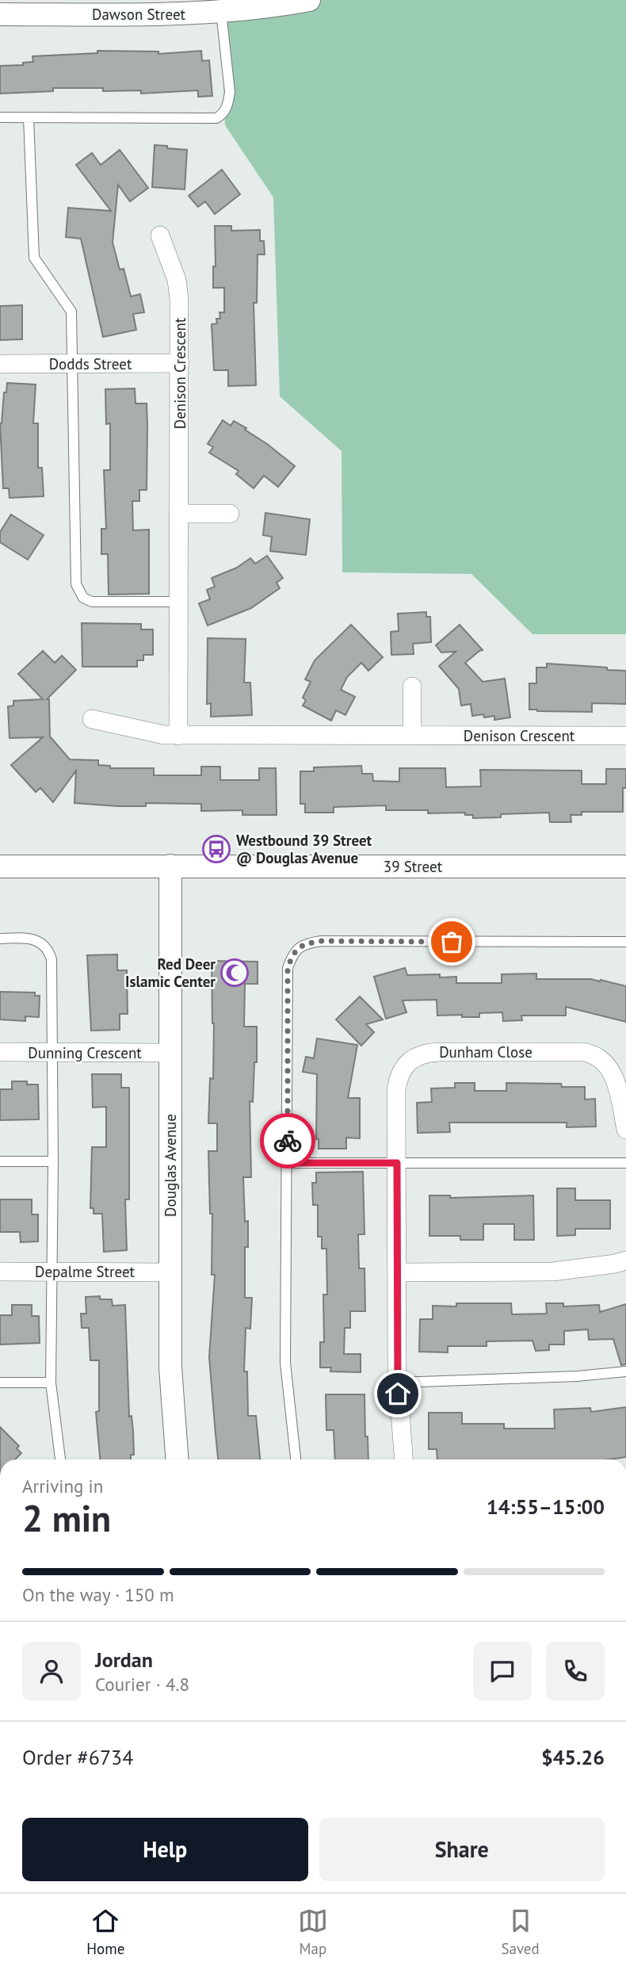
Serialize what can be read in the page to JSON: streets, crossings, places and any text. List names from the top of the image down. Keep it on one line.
{"streets":{"street":["Dawson Street","Dodds Street","Denison Crescent","39 Street","Dunham Close","Dunning Crescent","Douglas Avenue","Depalme Street"]},"crossings":[["Dodds Street","Denison Crescent"],["39 Street","Douglas Avenue"],["Dunning Crescent","Douglas Avenue"],["Douglas Avenue","Depalme Street"]],"places":{"bus stop":["Westbound 39 Street @ Douglas Avenue"],"mosque":["Red Deer Islamic Center"]},"page":{"heading":["2 min","Arriving in","14:55–15:00"],"panel":["Jordan","Courier · 4.8","Order #6734","$45.26"],"bar":"On the way · 150 m","buttons":["Help","Share"],"tabs":["Home","Map","Saved"]}}
